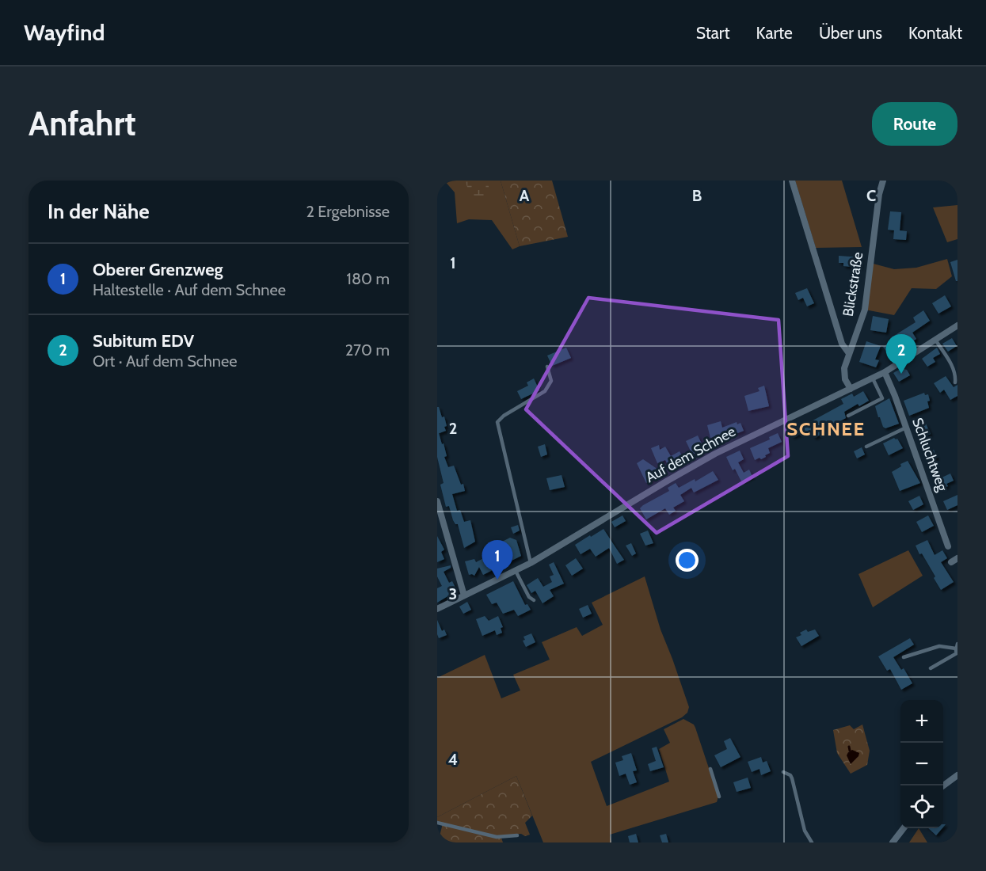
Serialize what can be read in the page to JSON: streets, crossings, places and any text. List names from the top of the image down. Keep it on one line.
{"streets":{"street":["Blickstraße","Auf dem Schnee","Schluchtweg"]},"crossings":[["Blickstraße","Auf dem Schnee"],["Auf dem Schnee","Schluchtweg"]],"districts":["SCHNEE"],"page":{"header":"Wayfind","nav":["Start","Karte","Über uns","Kontakt"],"buttons":"Route","title":"Anfahrt","heading":["In der Nähe","2 Ergebnisse"],"list":[{"mark":"1","name":"Oberer Grenzweg","note":"Haltestelle · Auf dem Schnee","value":"180 m"},{"mark":"2","name":"Subitum EDV","note":"Ort · Auf dem Schnee","value":"270 m"}],"pins":["2","1"],"map_buttons":["+","−"]},"grid":{"columns":["A","B","C"],"rows":["1","2","3","4"]}}
